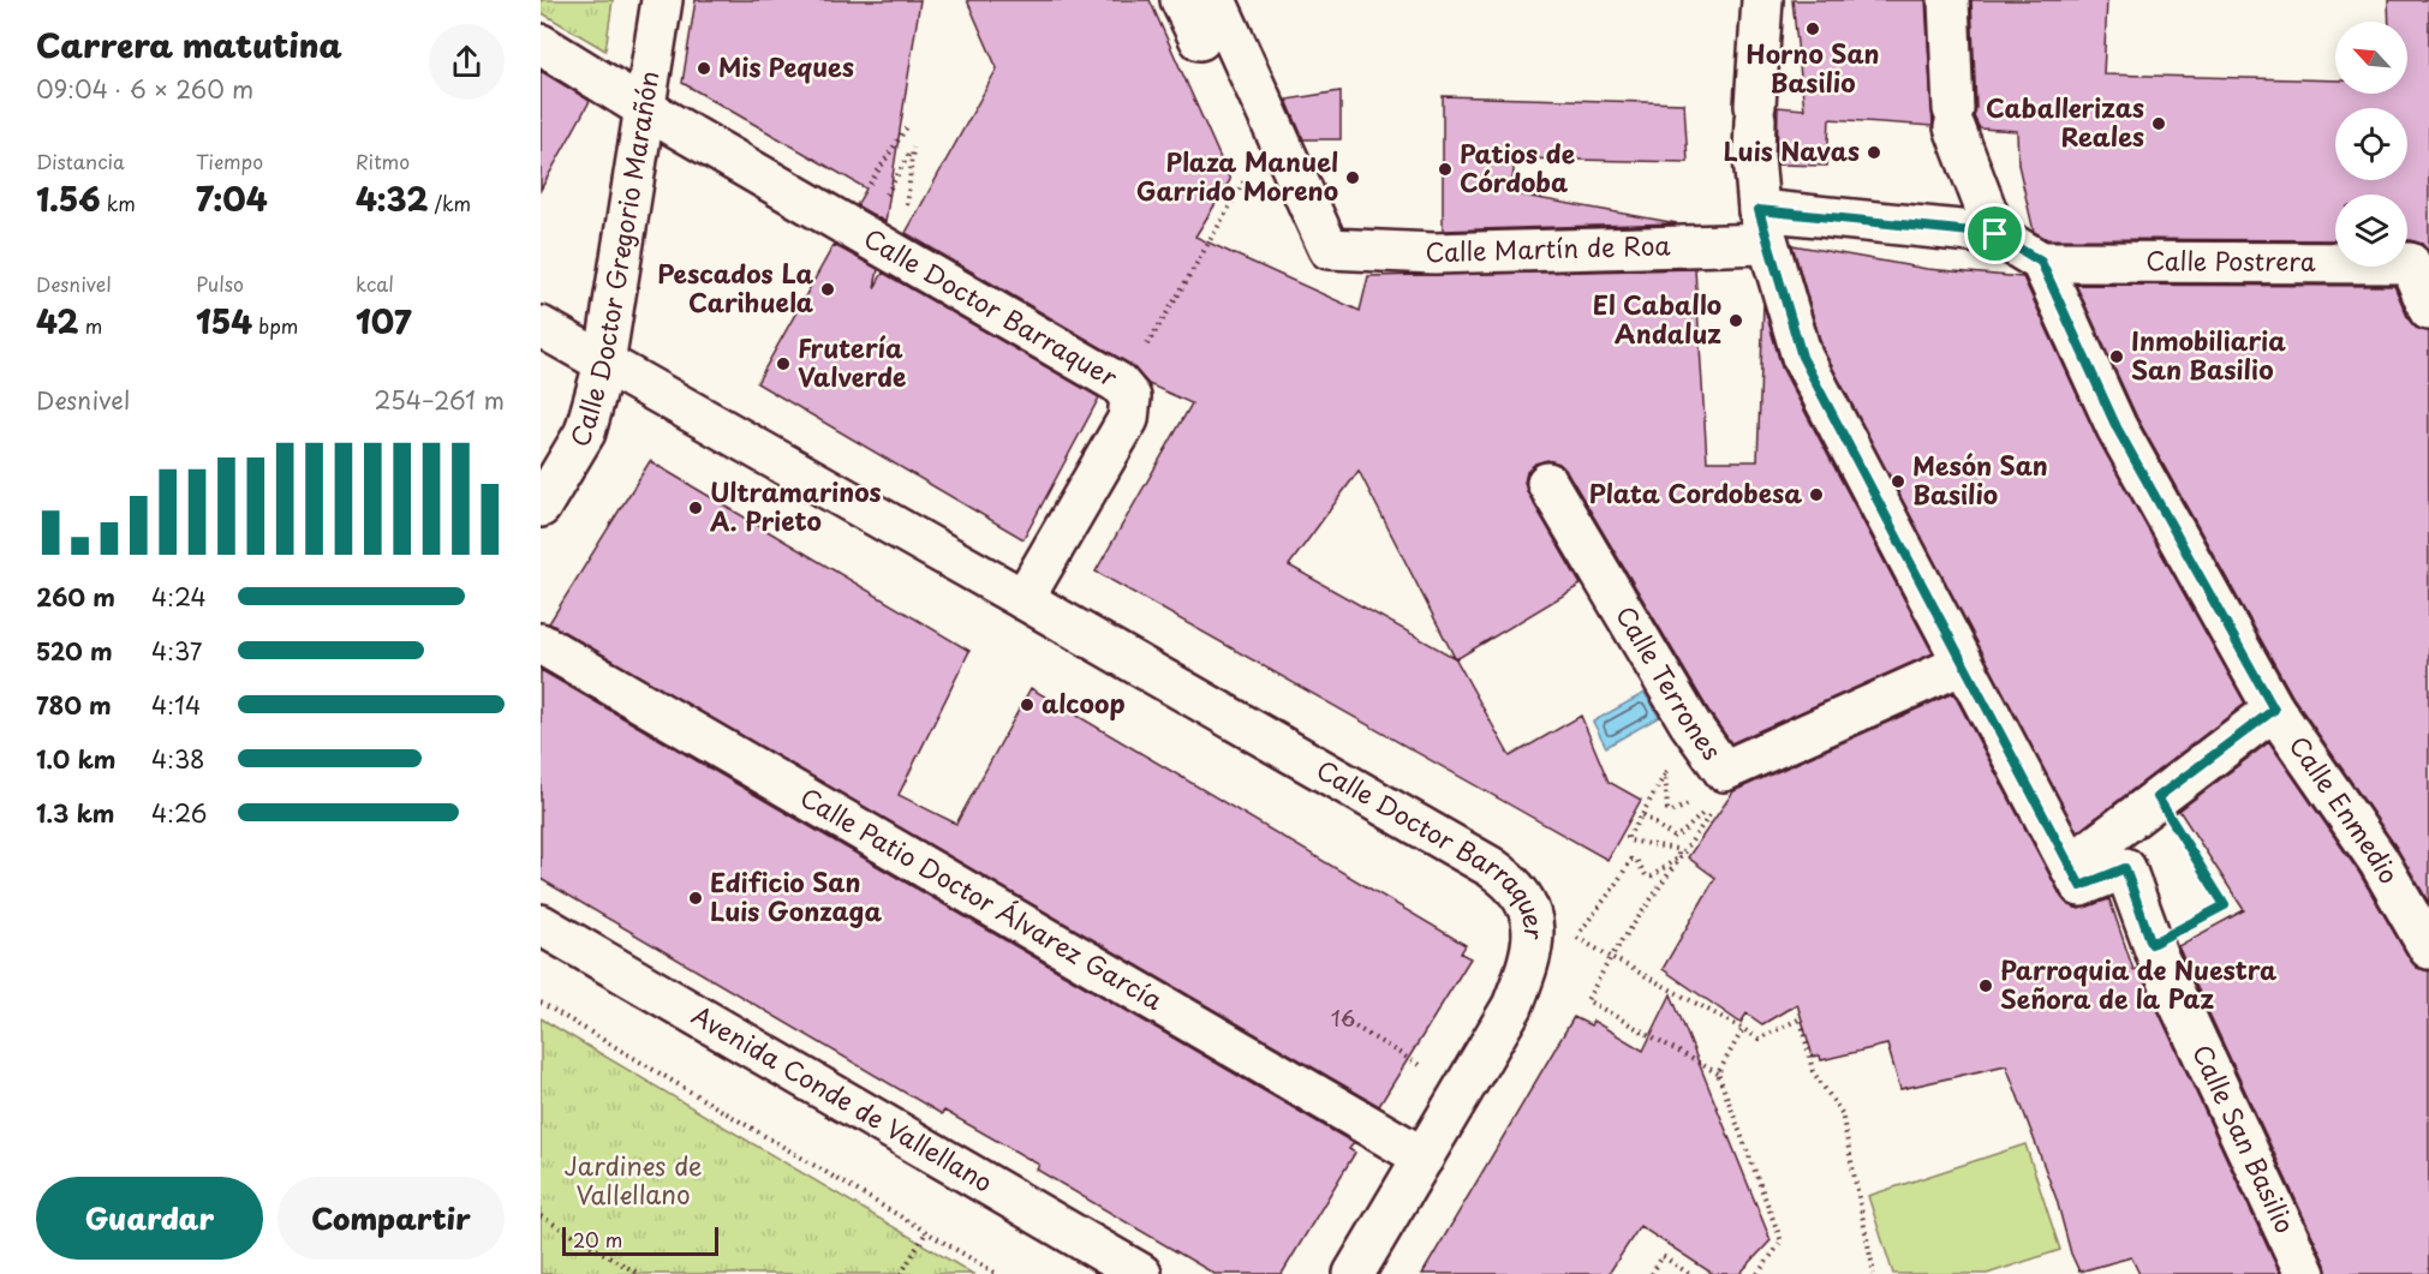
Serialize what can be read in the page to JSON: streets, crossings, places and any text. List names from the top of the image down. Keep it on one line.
{"streets":{"street":["Calle Martín de Roa","Calle Doctor Gregorio Marañón","Calle Postrera","Calle Doctor Barraquer","Calle Terrones","Calle Enmedio","Calle Patio Doctor Álvarez García","Avenida Conde de Vallellano","Calle San Basilio"]},"crossings":[["Calle Martín de Roa","Calle San Basilio"],["Calle Doctor Gregorio Marañón","Calle Doctor Barraquer"],["Calle Postrera","Calle Enmedio"],["Calle Doctor Barraquer","Calle Patio Doctor Álvarez García"],["Calle Terrones","Calle San Basilio"]],"parks":["Jardines de Vallellano"],"places":["Horno San Basilio","Mis Peques","Caballerizas Reales","Luis Navas","Patios de Córdoba","Plaza Manuel Garrido Moreno","Pescados La Carihuela","El Caballo Andaluz","Inmobiliaria San Basilio","Frutería Valverde","Mesón San Basilio","Plata Cordobesa","Ultramarinos A. Prieto","alcoop","Edificio San Luis Gonzaga","Parroquia de Nuestra Señora de la Paz"],"house_numbers":["16"],"scale_bar":"20 m","north":"top left","page":{"heading":["Carrera matutina","09:04 · 6 × 260 m"],"stats":[["Distancia","1.56 km"],["Tiempo","7:04"],["Ritmo","4:32 /km"],["Desnivel","42 m"],["Pulso","154 bpm"],["kcal","107"]],"chart":["Desnivel","254–261 m"],"list":[{"name":"260 m","note":"4:24"},{"name":"520 m","note":"4:37"},{"name":"780 m","note":"4:14"},{"name":"1.0 km","note":"4:38"},{"name":"1.3 km","note":"4:26"}],"buttons":["Guardar","Compartir"],"scale":"20 m"}}
